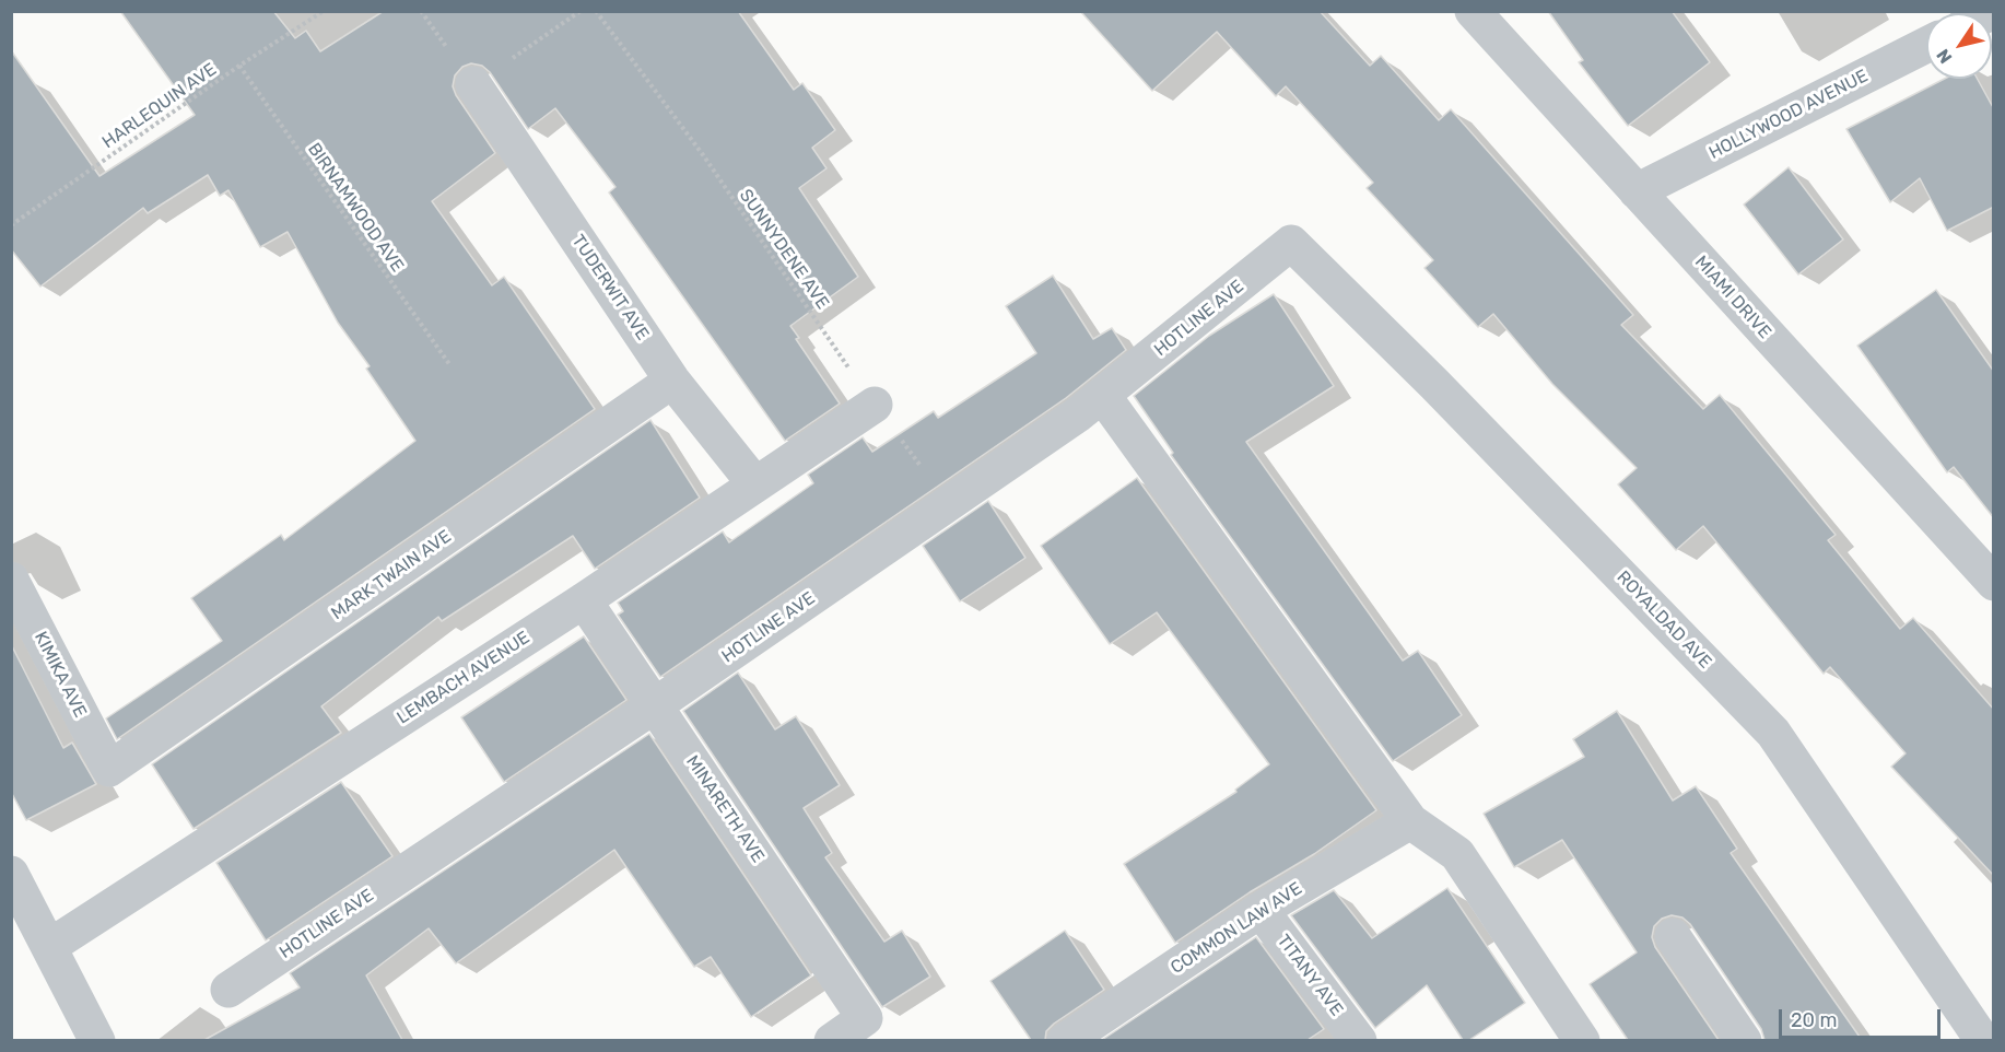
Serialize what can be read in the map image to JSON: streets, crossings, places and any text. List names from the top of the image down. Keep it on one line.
{"streets":{"street":["HOLLYWOOD AVENUE","TUDERWIT AVE","MIAMI DRIVE","HOTLINE AVE","MARK TWAIN AVE","ROYALDAD AVE","KIMIKA AVE","LEMBACH AVENUE","MINARETH AVE","COMMON LAW AVE","TITANY AVE"],"path":["HARLEQUIN AVE","BIRNAMWOOD AVE","SUNNYDENE AVE"]},"crossings":[["HARLEQUIN AVE","BIRNAMWOOD AVE"],["HOLLYWOOD AVENUE","MIAMI DRIVE"],["SUNNYDENE AVE","HOTLINE AVE"],["SUNNYDENE AVE","LEMBACH AVENUE"],["TUDERWIT AVE","MARK TWAIN AVE"],["TUDERWIT AVE","LEMBACH AVENUE"],["HOTLINE AVE","ROYALDAD AVE"],["HOTLINE AVE","MINARETH AVE"],["MARK TWAIN AVE","KIMIKA AVE"],["LEMBACH AVENUE","MINARETH AVE"],["COMMON LAW AVE","TITANY AVE"]],"scale_bar":"20 m","north":"bottom left"}
